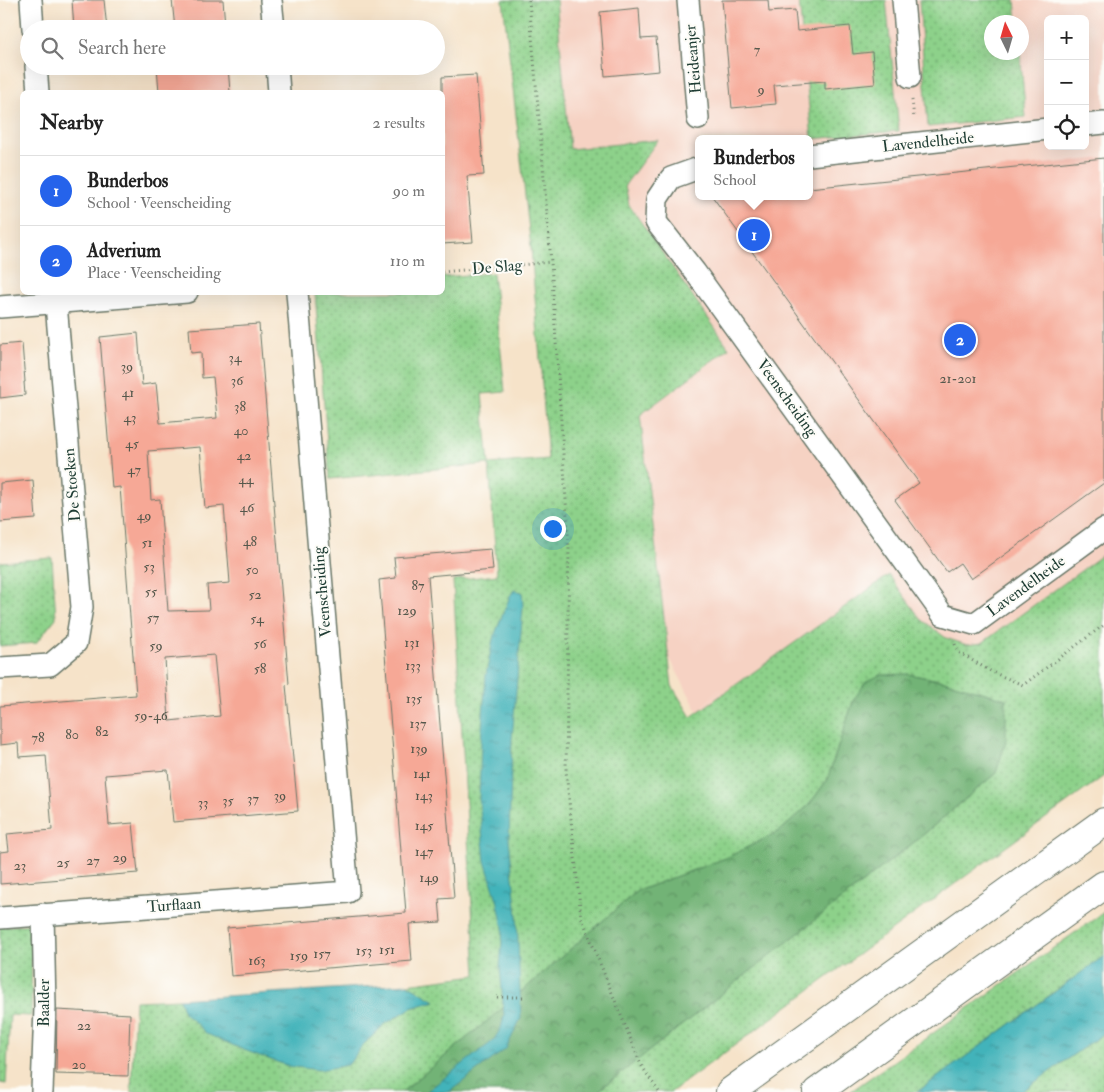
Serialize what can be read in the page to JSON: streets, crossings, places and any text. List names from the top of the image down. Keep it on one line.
{"streets":{"street":["Heideanjer","Lavendelheide","Veenscheiding","De Stoeken","Turflaan","Baalder"],"path":["De Slag"]},"crossings":[["Lavendelheide","Veenscheiding"],["Veenscheiding","Turflaan"],["Turflaan","Baalder"]],"house_numbers":["7","9","34","39","21-201","36","41","38","43","40","45","42","47","44","46","49","48","51","53","50","87","55","52","129","57","54","131","56","59","133","58","135","59-46","137","82","80","78","139","141","39","143","37","35","33","145","147","29","27","25","23","149","151","153","157","159","163","22","20"],"north":"top","page":{"map_buttons":["+","−"],"search":"Search here","heading":["Nearby","2 results"],"popup":["Bunderbos","School"],"list":[{"mark":"1","name":"Bunderbos","note":"School · Veenscheiding","value":"90 m"},{"mark":"2","name":"Adverium","note":"Place · Veenscheiding","value":"110 m"}],"pins":["1","2"]}}
